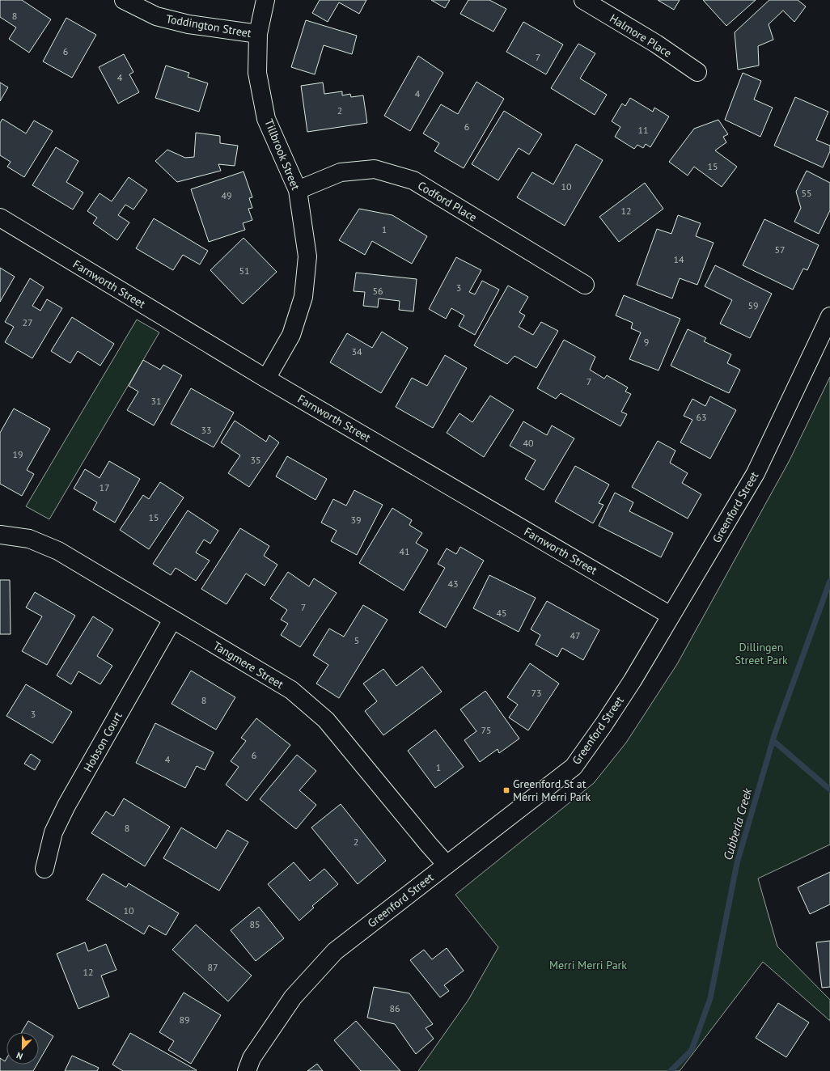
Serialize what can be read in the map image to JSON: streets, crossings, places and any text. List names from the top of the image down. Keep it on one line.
{"streets":{"street":["Toddington Street","Halmore Place","Tillbrook Street","Codford Place","Farnworth Street","Greenford Street","Tangmere Street","Hobson Court"]},"crossings":[["Toddington Street","Tillbrook Street"],["Tillbrook Street","Codford Place"],["Tillbrook Street","Farnworth Street"],["Farnworth Street","Greenford Street"],["Greenford Street","Tangmere Street"],["Tangmere Street","Hobson Court"]],"water":["Cubberla Creek"],"parks":["Dillingen Street Park","Merri Merri Park"],"places":{"transit":["Greenford St at Merri Merri Park"]},"house_numbers":["8","6","7","4","4","2","6","11","15","10","55","49","12","1","57","14","51","3","56","59","27","9","34","7","31","63","33","40","19","35","17","15","39","41","43","7","45","47","5","73","8","3","75","6","4","1","8","2","10","85","87","12","86","89"],"north":"bottom"}
